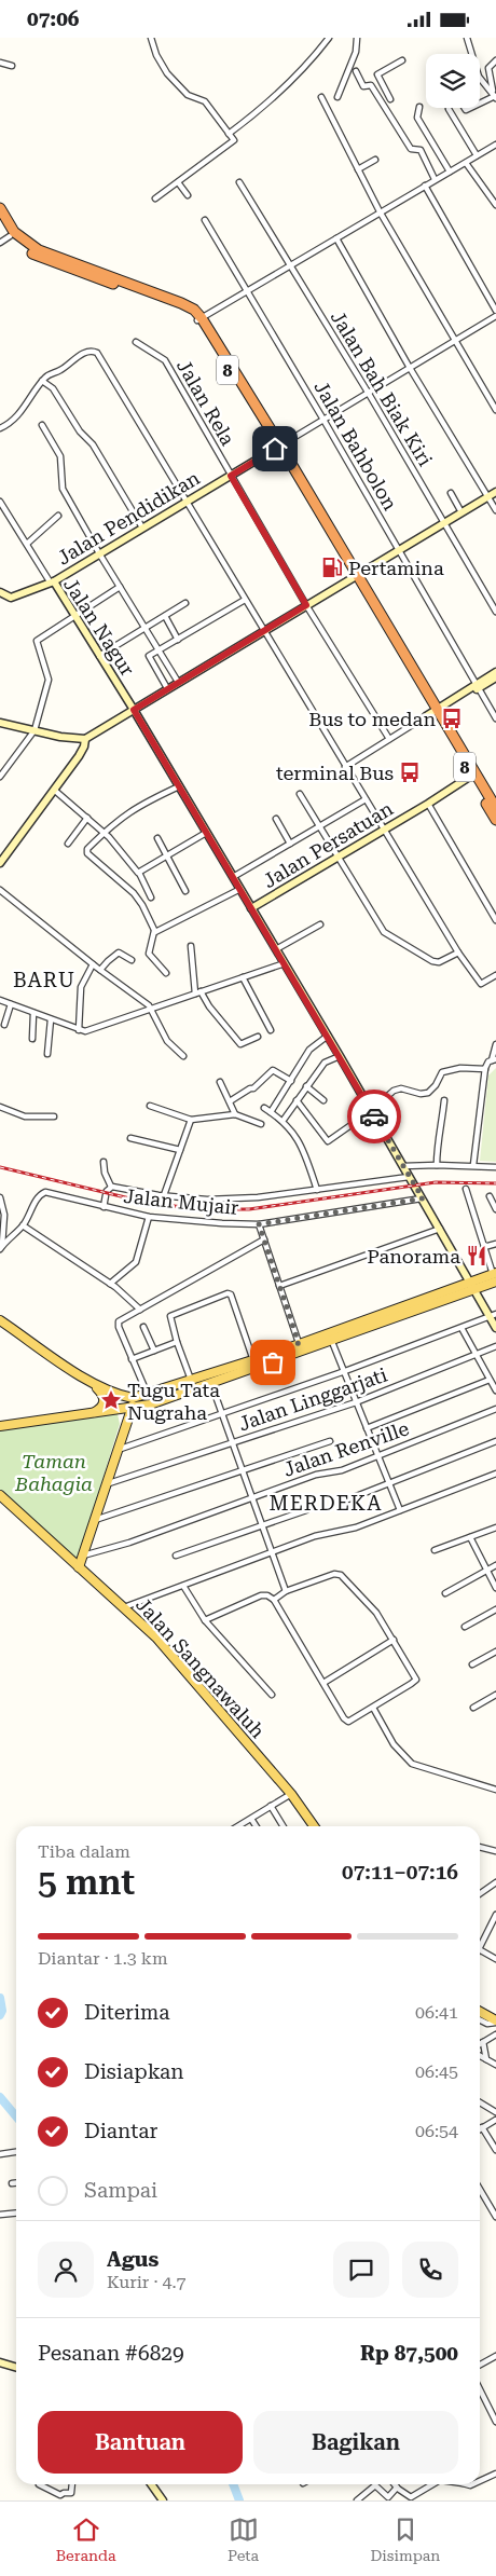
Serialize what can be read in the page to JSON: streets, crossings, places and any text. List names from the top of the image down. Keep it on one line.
{"streets":{"highway":["8"],"main road":["Jalan Sangnawaluh"],"street":["Jalan Bah Biak Kiri","Jalan Rela","Jalan Bahbolon","Jalan Pendidikan","Jalan Nagur","Jalan Persatuan","Jalan Mujair","Jalan Linggarjati","Jalan Renville"]},"crossings":[["8","Jalan Pendidikan"],["8","Jalan Persatuan"],["Jalan Bah Biak Kiri","Jalan Pendidikan"],["Jalan Rela","Jalan Pendidikan"],["Jalan Bahbolon","Jalan Pendidikan"],["Jalan Pendidikan","Jalan Nagur"],["Jalan Nagur","Jalan Persatuan"],["Jalan Nagur","Jalan Mujair"]],"districts":["BARU","MERDEKA"],"parks":["Taman Bahagia"],"places":{"fuel station":["Pertamina"],"bus stop":["Bus to medan","terminal Bus"],"restaurant":["Panorama"],"place":["Tugu Tata Nugraha"]},"page":{"status":"07:06","heading":["5 mnt","Tiba dalam","07:11–07:16"],"panel":["Agus","Kurir · 4.7","Pesanan #6829","Rp 87,500"],"bar":"Diantar · 1.3 km","list":[["Diterima","06:41"],["Disiapkan","06:45"],["Diantar","06:54"],"Sampai"],"buttons":["Bantuan","Bagikan"],"tabs":["Beranda","Peta","Disimpan"]}}
